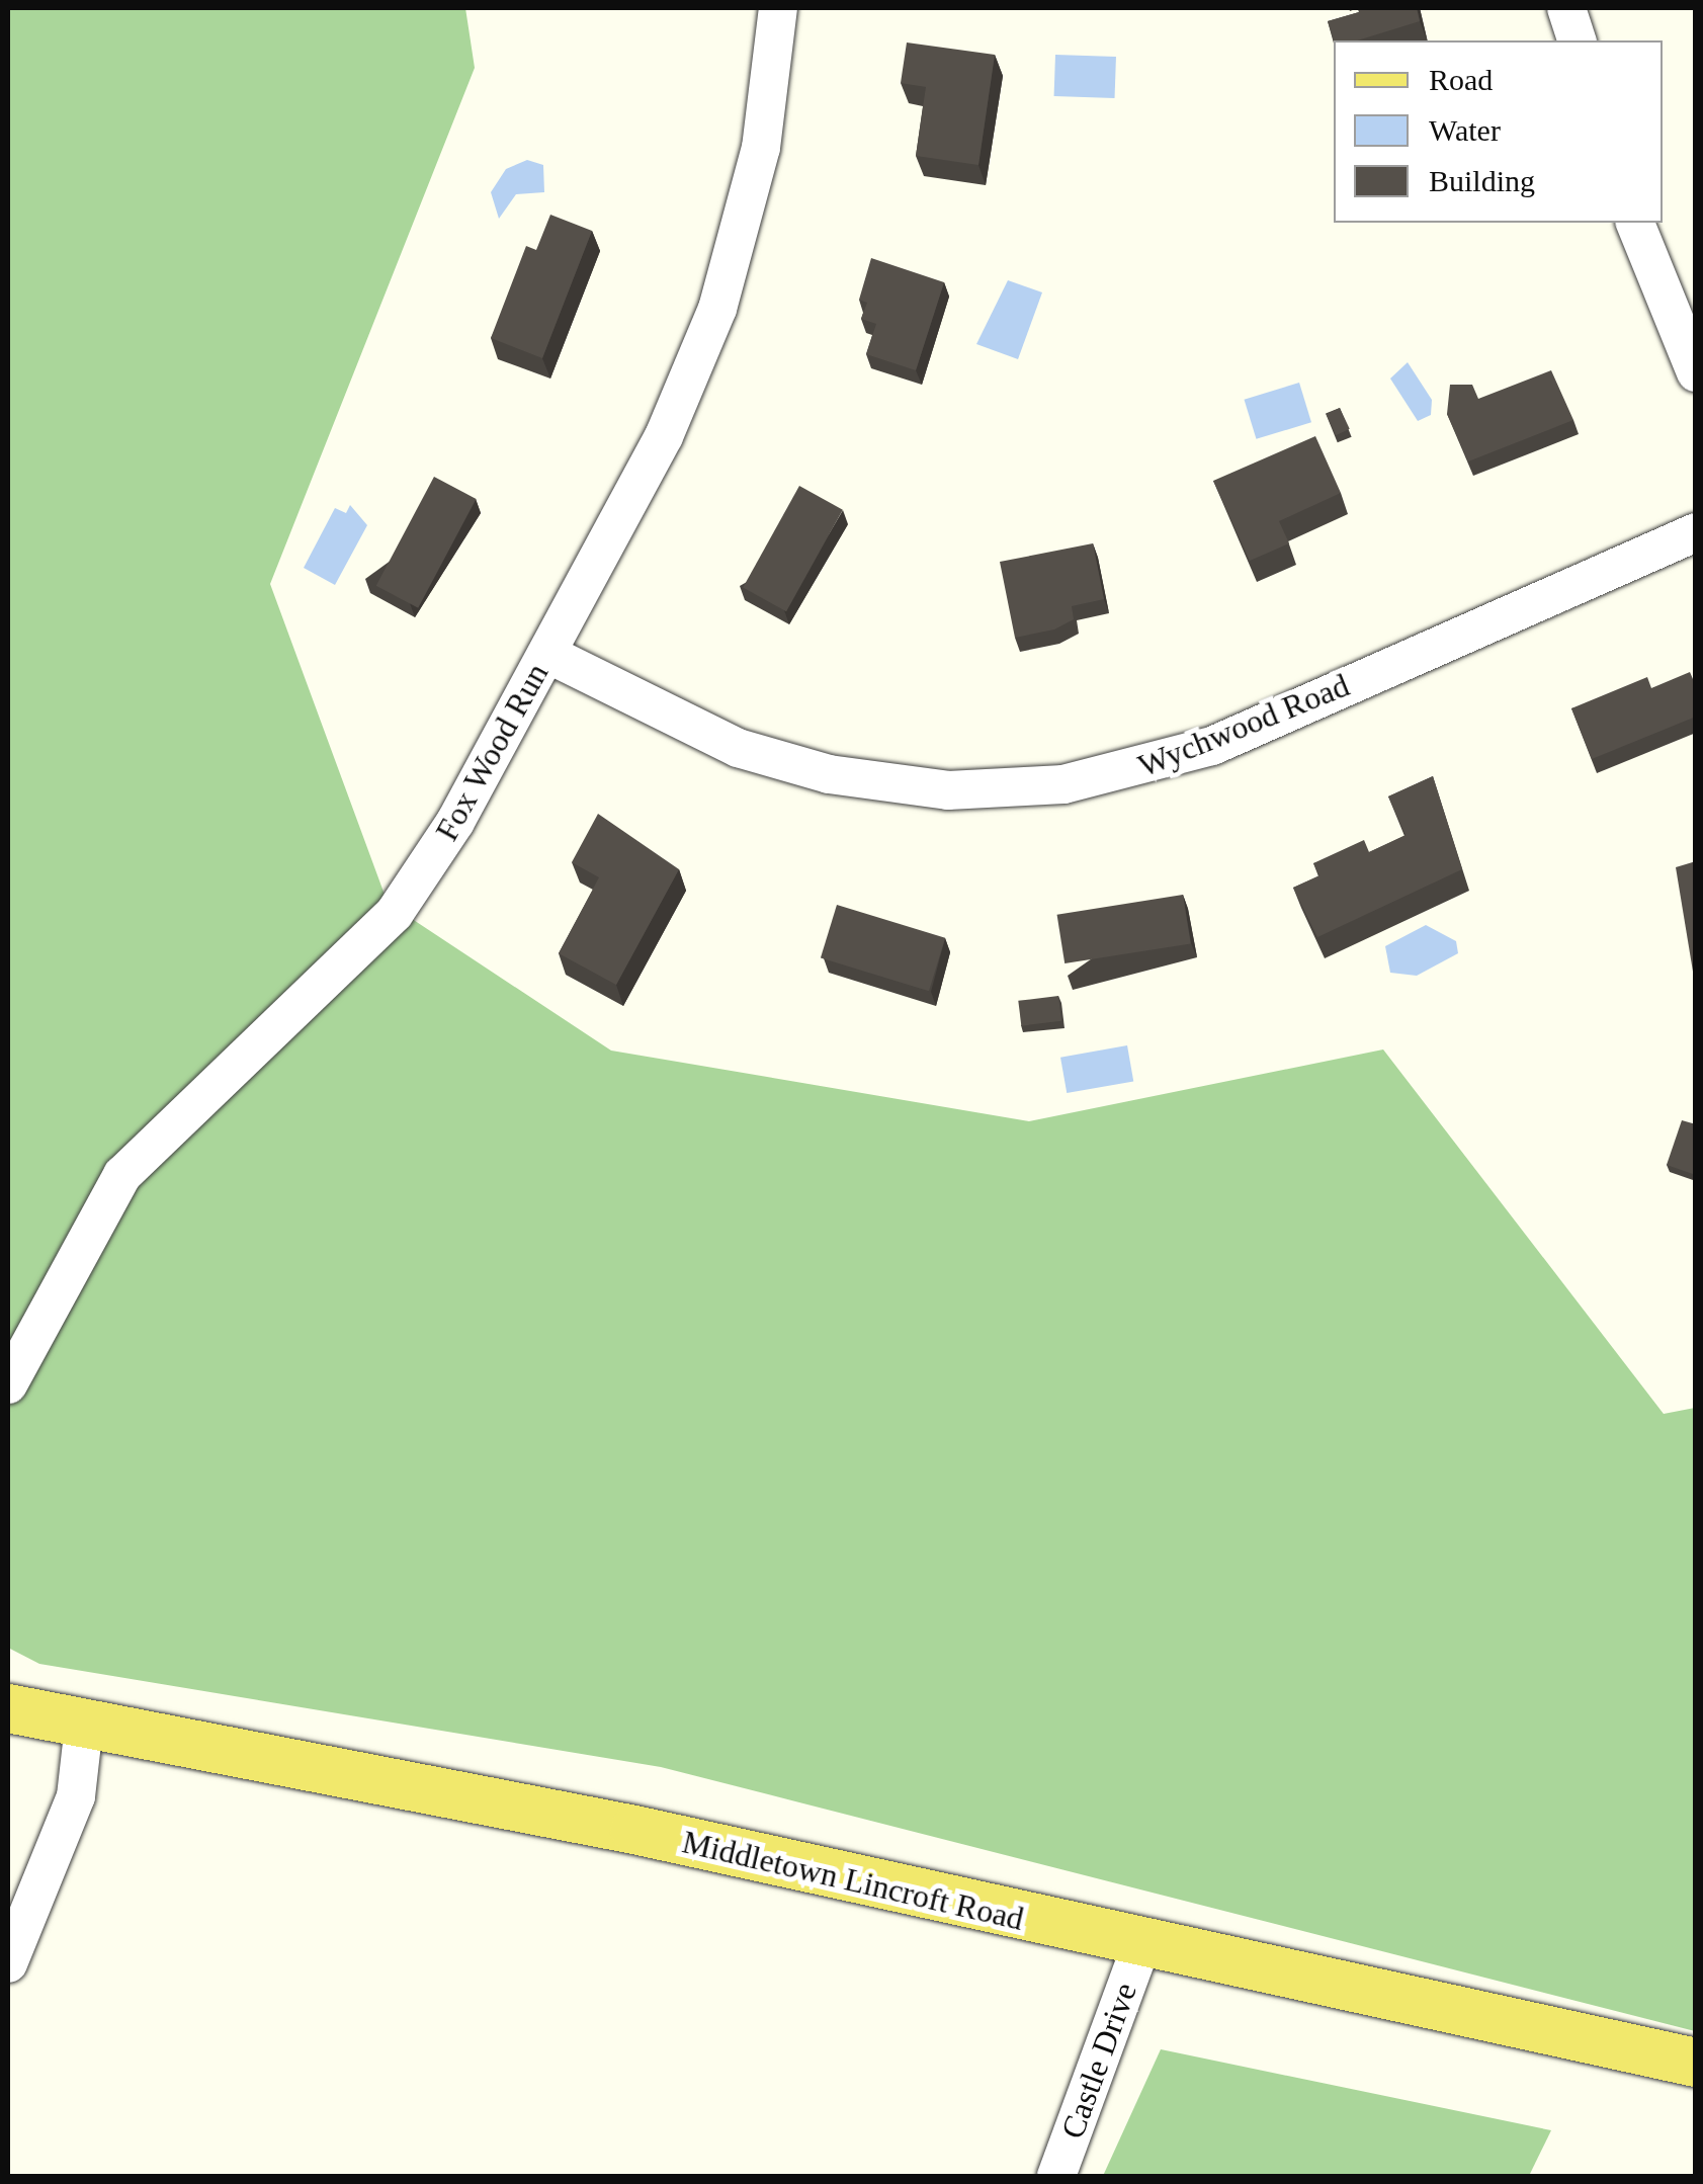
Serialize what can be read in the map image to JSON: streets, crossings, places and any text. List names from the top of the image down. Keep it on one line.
{"streets":{"main road":["Middletown Lincroft Road"],"street":["Wychwood Road","Fox Wood Run","Castle Drive"]},"crossings":[["Wychwood Road","Fox Wood Run"],["Middletown Lincroft Road","Castle Drive"]],"legend":["Road","Water","Building"]}
